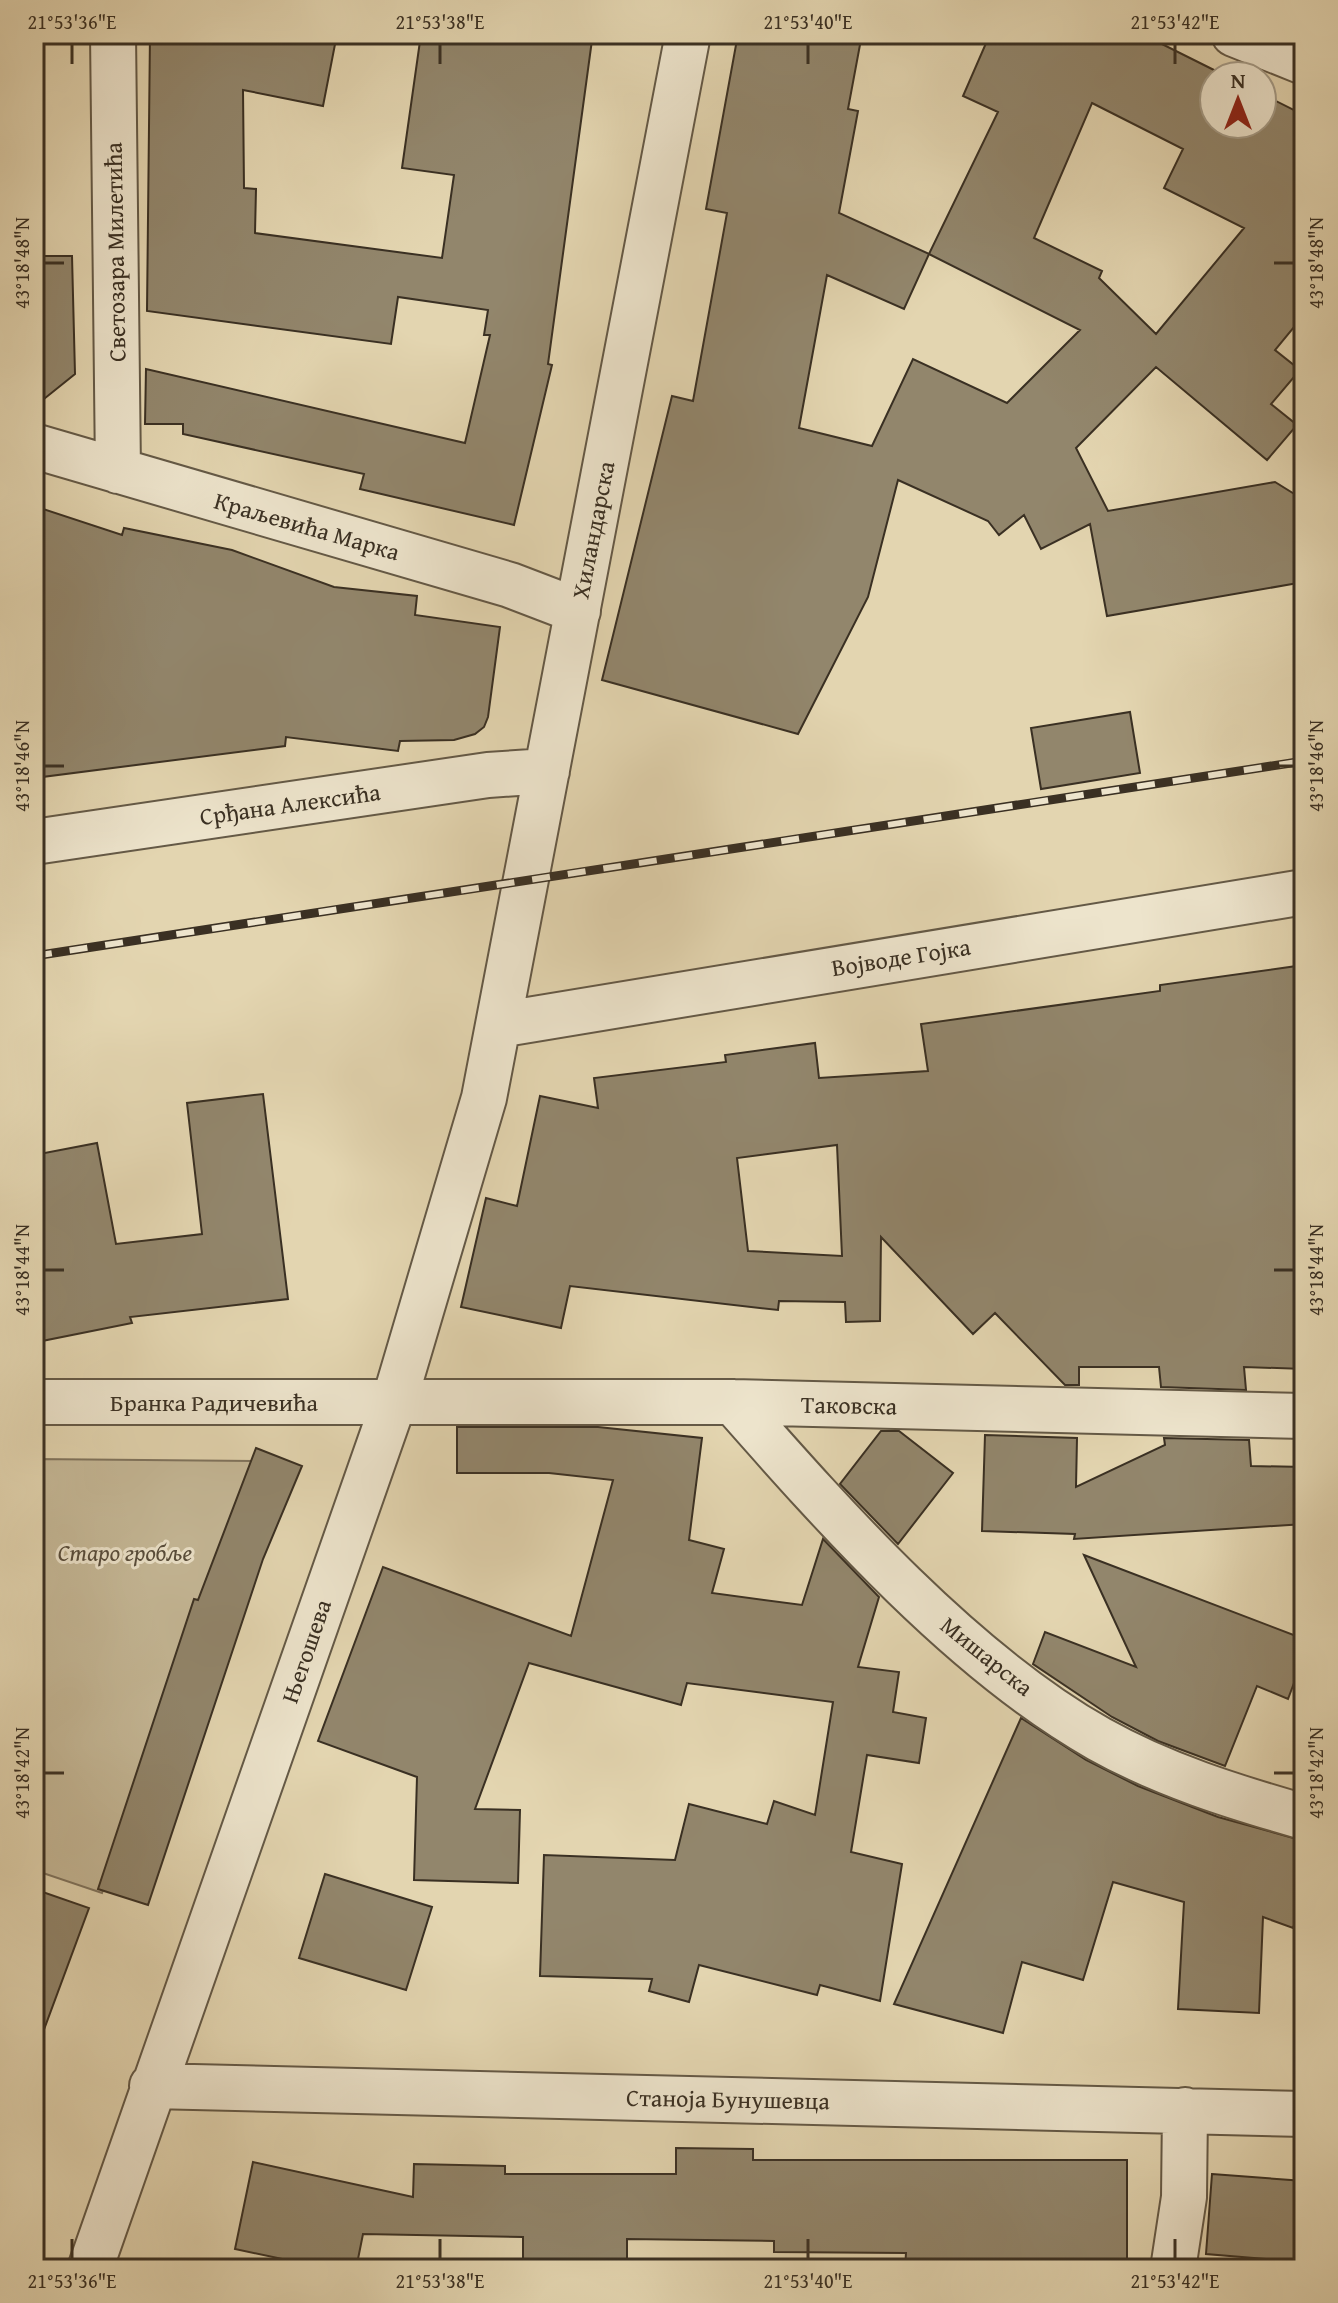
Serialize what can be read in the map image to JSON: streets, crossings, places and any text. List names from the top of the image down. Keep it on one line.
{"streets":{"street":["Светозара Милетића","Краљевића Марка","Хиландарска","Срђана Алексића","Војводе Гојка","Бранка Радичевића","Таковска","Његошева","Мишарска","Станоја Бунушевца"]},"crossings":[["Светозара Милетића","Краљевића Марка"],["Краљевића Марка","Хиландарска"],["Хиландарска","Срђана Алексића"],["Хиландарска","Војводе Гојка"],["Хиландарска","Његошева"],["Војводе Гојка","Његошева"],["Бранка Радичевића","Таковска"],["Бранка Радичевића","Његошева"],["Таковска","Његошева"],["Таковска","Мишарска"],["Његошева","Станоја Бунушевца"]],"parks":["Старо гробље"],"north":"top","coordinates":["21°53'36\"E","21°53'38\"E","21°53'40\"E","21°53'42\"E","43°18'48\"N","43°18'46\"N","43°18'44\"N","43°18'42\"N"]}
